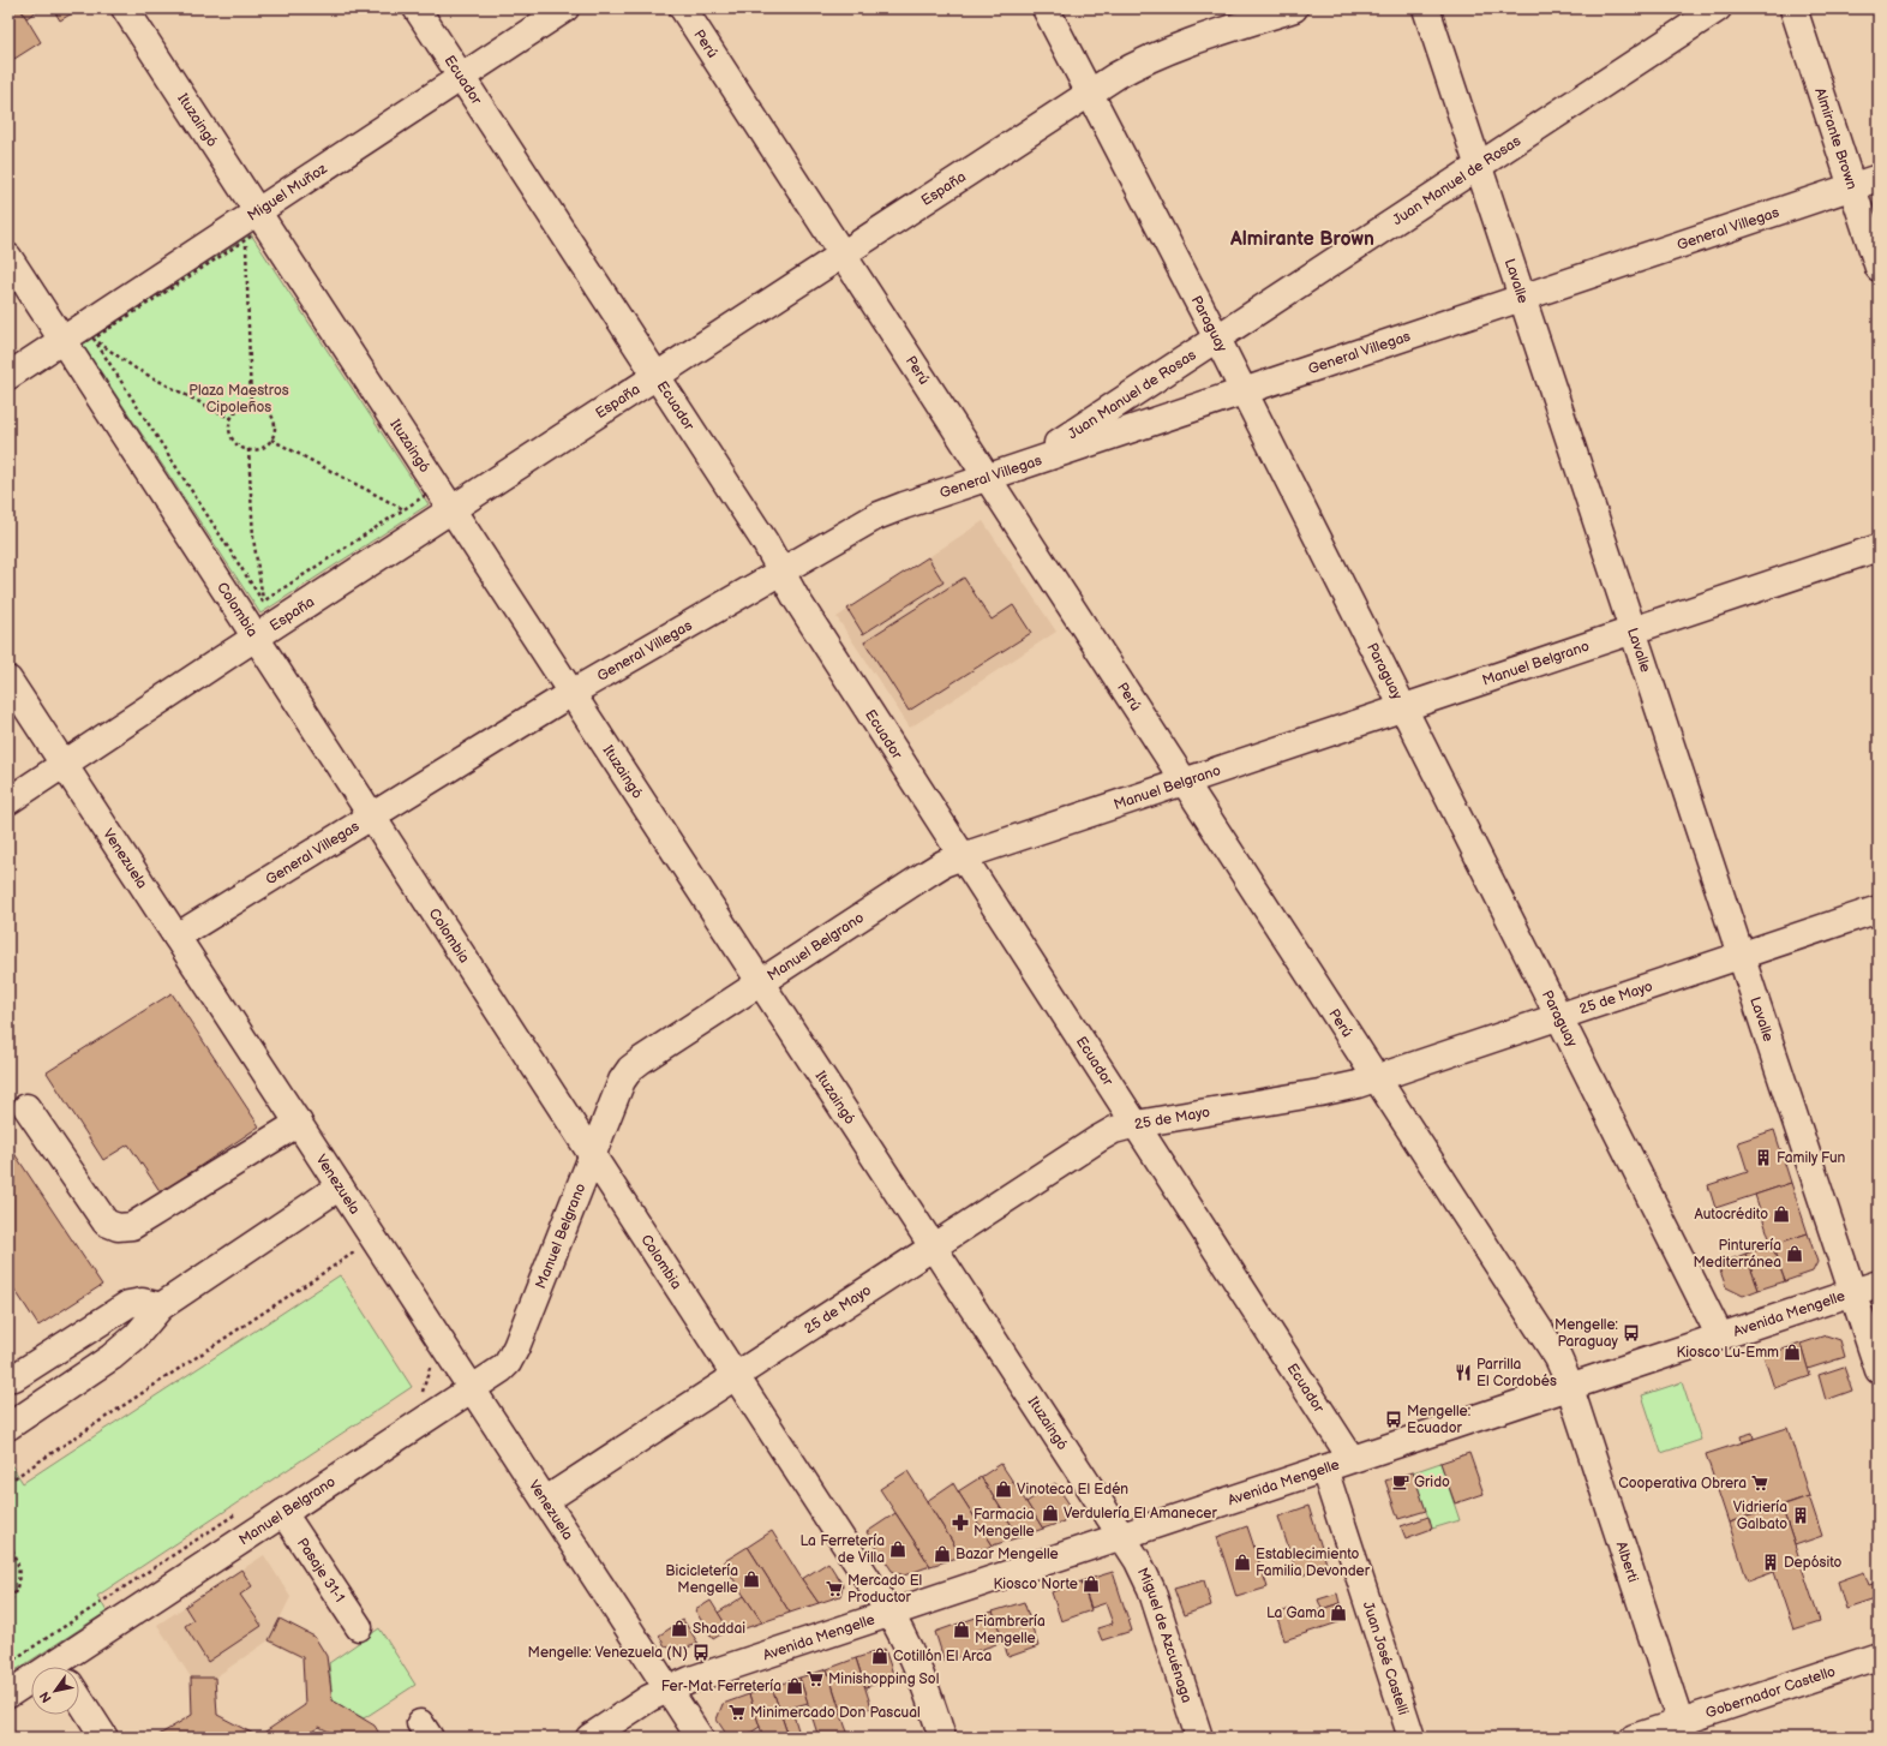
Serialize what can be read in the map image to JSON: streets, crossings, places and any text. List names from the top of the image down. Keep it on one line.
{"streets":{"street":["Perú","Ecuador","Ituzaingó","Almirante Brown","Juan Manuel de Rosas","España","Miguel Muñoz","General Villegas","Lavalle","Paraguay","Colombia","Manuel Belgrano","Venezuela","25 de Mayo","Avenida Mengelle","Alberti","Pasaje 31-1","Miguel de Azcuénaga","Juan José Castelli","Gobernador Castello"]},"crossings":[["Perú","España"],["Perú","General Villegas"],["Perú","Manuel Belgrano"],["Perú","25 de Mayo"],["Perú","Avenida Mengelle"],["Perú","Alberti"],["Ecuador","España"],["Ecuador","Miguel Muñoz"],["Ecuador","General Villegas"],["Ecuador","Manuel Belgrano"],["Ecuador","25 de Mayo"],["Ecuador","Avenida Mengelle"],["Ituzaingó","España"],["Ituzaingó","Miguel Muñoz"],["Ituzaingó","General Villegas"],["Ituzaingó","Manuel Belgrano"],["Ituzaingó","25 de Mayo"],["Ituzaingó","Avenida Mengelle"],["Ituzaingó","Miguel de Azcuénaga"],["Almirante Brown","General Villegas"],["Juan Manuel de Rosas","General Villegas"],["Juan Manuel de Rosas","Lavalle"],["Juan Manuel de Rosas","Paraguay"],["España","Paraguay"],["España","Colombia"],["España","Venezuela"],["Miguel Muñoz","Colombia"],["General Villegas","Lavalle"],["General Villegas","Paraguay"],["General Villegas","Colombia"],["General Villegas","Venezuela"],["Lavalle","Manuel Belgrano"],["Lavalle","25 de Mayo"],["Lavalle","Avenida Mengelle"],["Paraguay","Manuel Belgrano"],["Paraguay","25 de Mayo"],["Paraguay","Avenida Mengelle"],["Colombia","Manuel Belgrano"],["Colombia","25 de Mayo"],["Colombia","Avenida Mengelle"],["Manuel Belgrano","Venezuela"],["Manuel Belgrano","Pasaje 31-1"],["Venezuela","25 de Mayo"],["Venezuela","Avenida Mengelle"],["Avenida Mengelle","Alberti"],["Avenida Mengelle","Miguel de Azcuénaga"],["Avenida Mengelle","Juan José Castelli"],["Alberti","Gobernador Castello"]],"districts":["Almirante Brown"],"parks":["Plaza Maestros Cipoleños"],"places":{"building":["Family Fun","Vidriería Galbato","Depósito"],"shop":["Autocrédito","Pinturería Mediterránea","Kiosco Lu-Emm","Vinoteca El Edén","Verdulería El Amanecer","La Ferretería de Villa","Bazar Mengelle","Establecimiento Familia Devonder","Bicicletería Mengelle","Kiosco Norte","La Gama","Shaddai","Fiambrería Mengelle","Cotillón El Arca","Fer-Mat Ferretería"],"bus stop":["Mengelle: Paraguay","Mengelle: Ecuador","Mengelle: Venezuela (N)"],"restaurant":["Parrilla El Cordobés"],"cafe":["Grido"],"supermarket":["Cooperativa Obrera","Mercado El Productor","Minishopping Sol","Minimercado Don Pascual"],"pharmacy":["Farmacia Mengelle"]},"north":"bottom left"}
